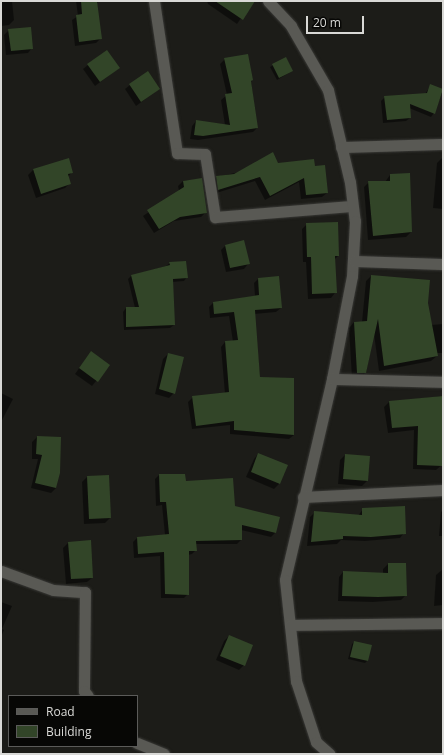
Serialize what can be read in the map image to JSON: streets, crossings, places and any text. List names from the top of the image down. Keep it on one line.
{"legend":["Road","Building"],"scale_bar":"20 m"}
